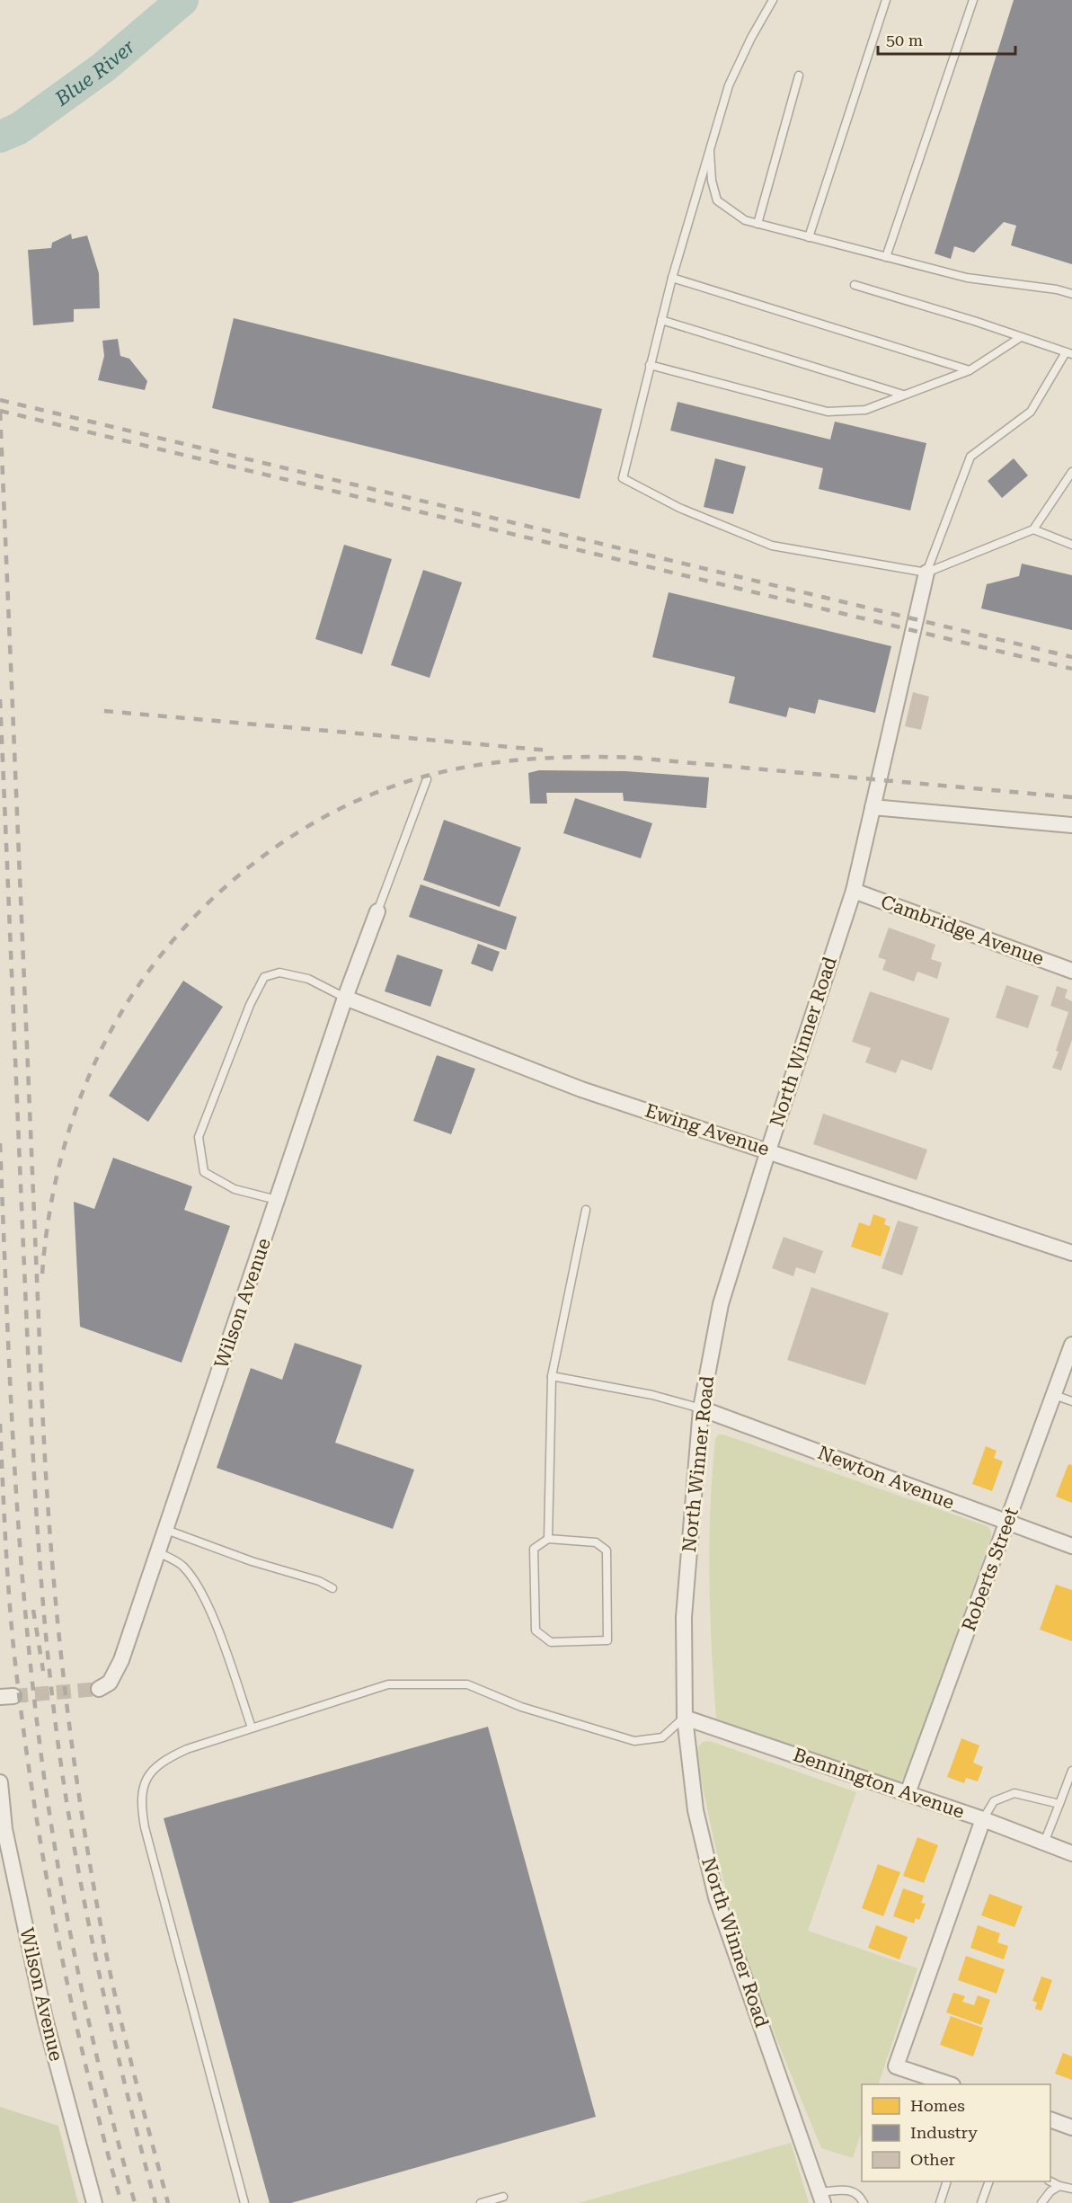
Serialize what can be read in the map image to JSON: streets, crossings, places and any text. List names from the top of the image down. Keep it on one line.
{"streets":{"street":["Cambridge Avenue","North Winner Road","Ewing Avenue","Wilson Avenue","Newton Avenue","Roberts Street","Bennington Avenue"]},"crossings":[["Cambridge Avenue","North Winner Road"],["North Winner Road","Ewing Avenue"],["North Winner Road","Newton Avenue"],["North Winner Road","Bennington Avenue"],["Ewing Avenue","Wilson Avenue"],["Newton Avenue","Roberts Street"],["Roberts Street","Bennington Avenue"]],"water":["Blue River"],"legend":["Homes","Industry","Other"],"scale_bar":"50 m"}
